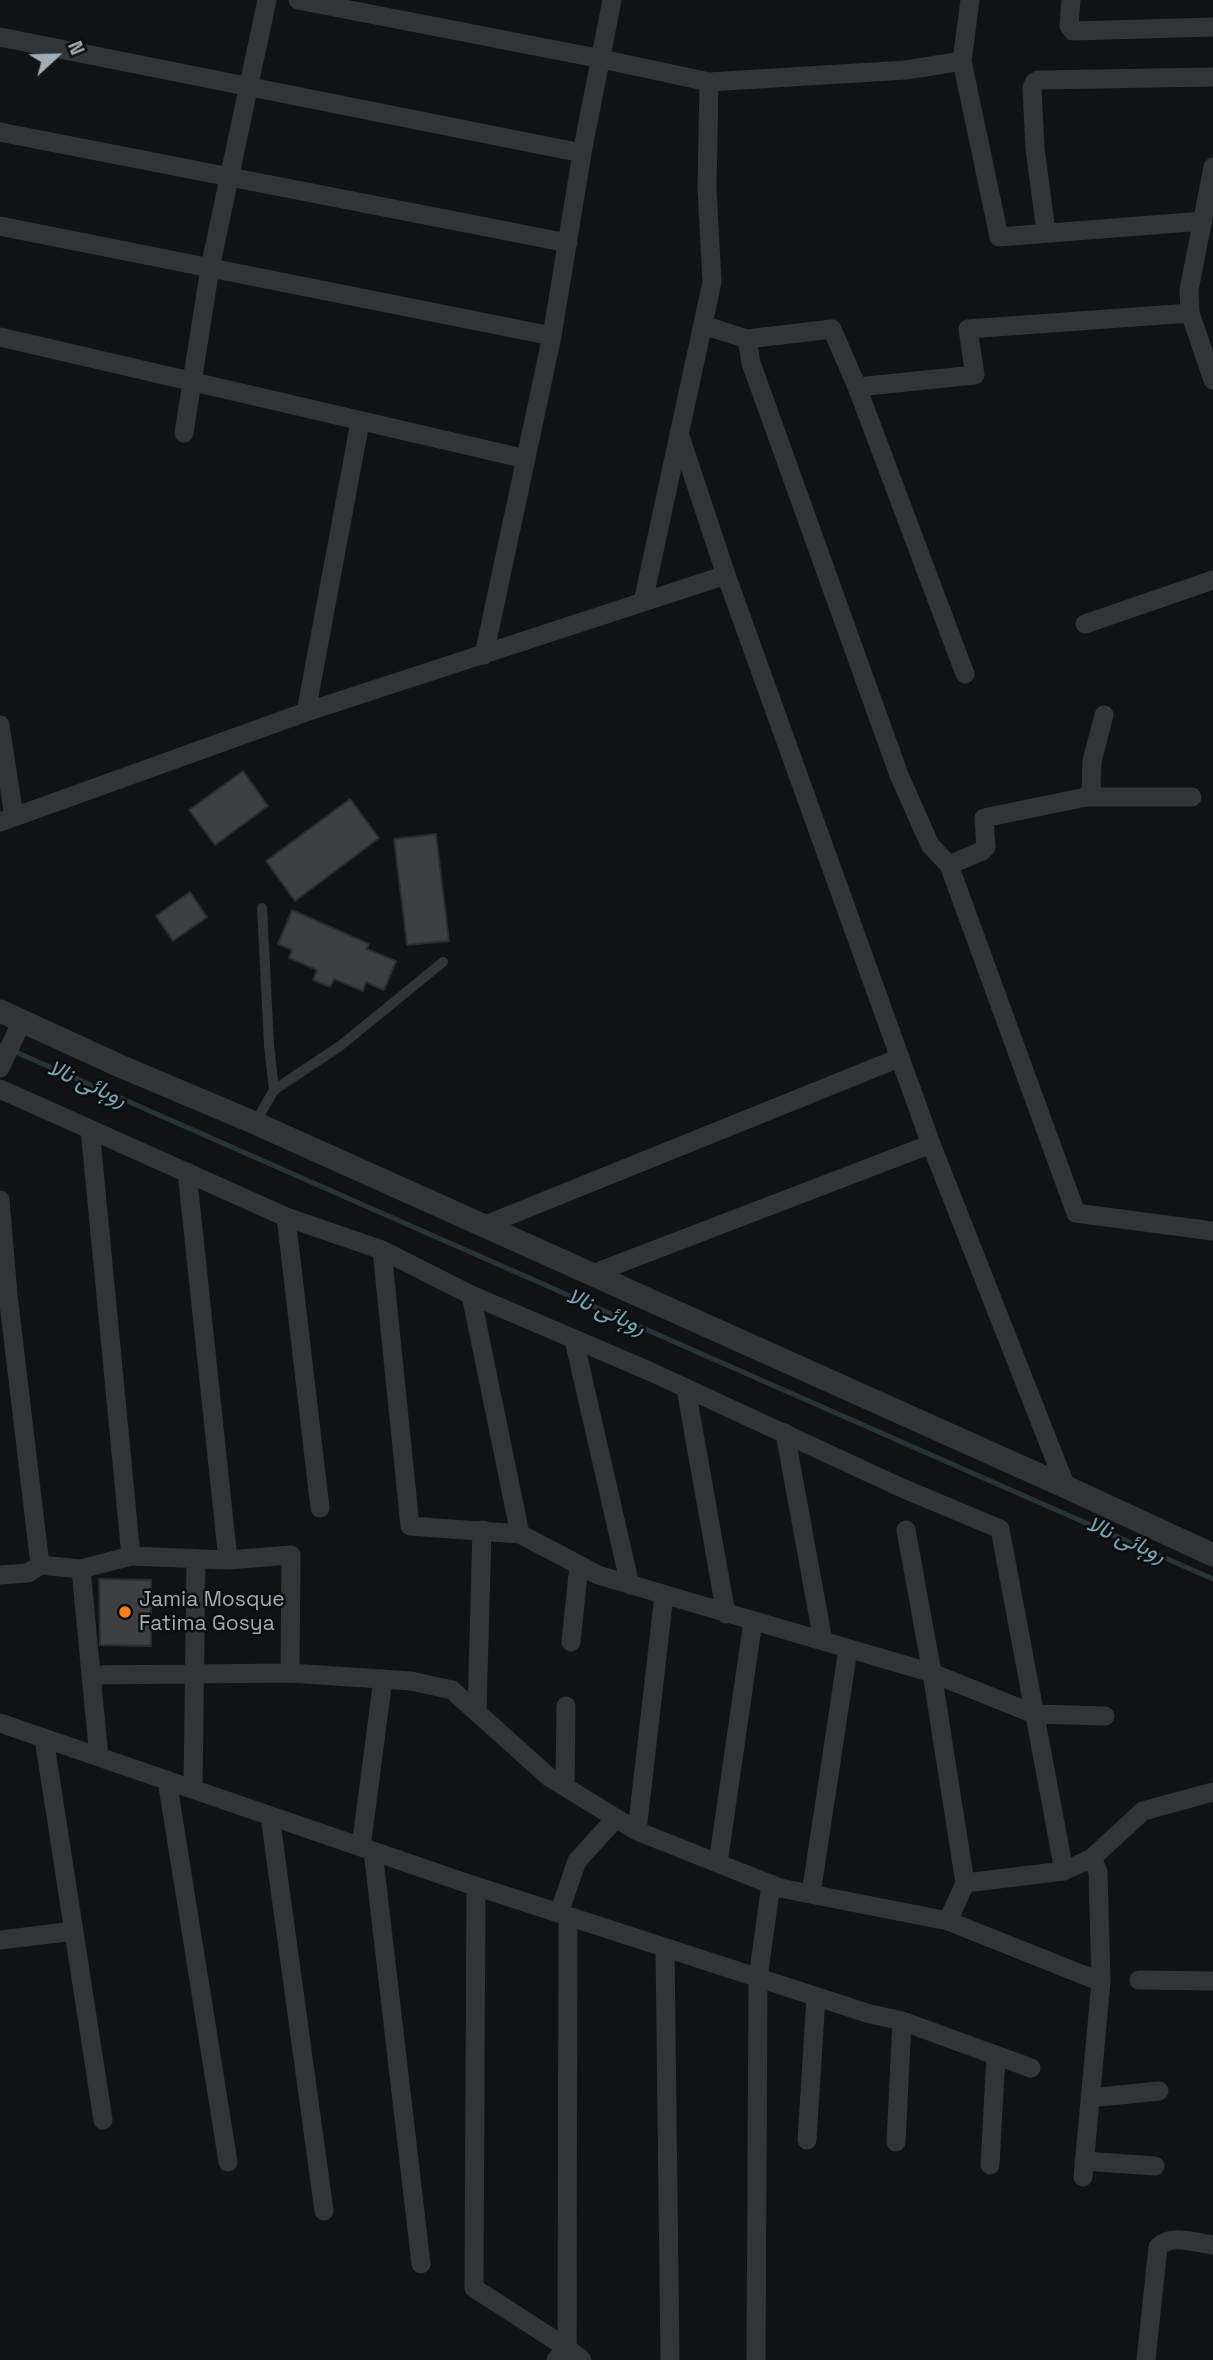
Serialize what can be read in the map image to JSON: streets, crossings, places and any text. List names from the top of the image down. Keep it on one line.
{"water":["روہائی نالا"],"places":["Jamia Mosque Fatima Gosya"],"north":"right"}
